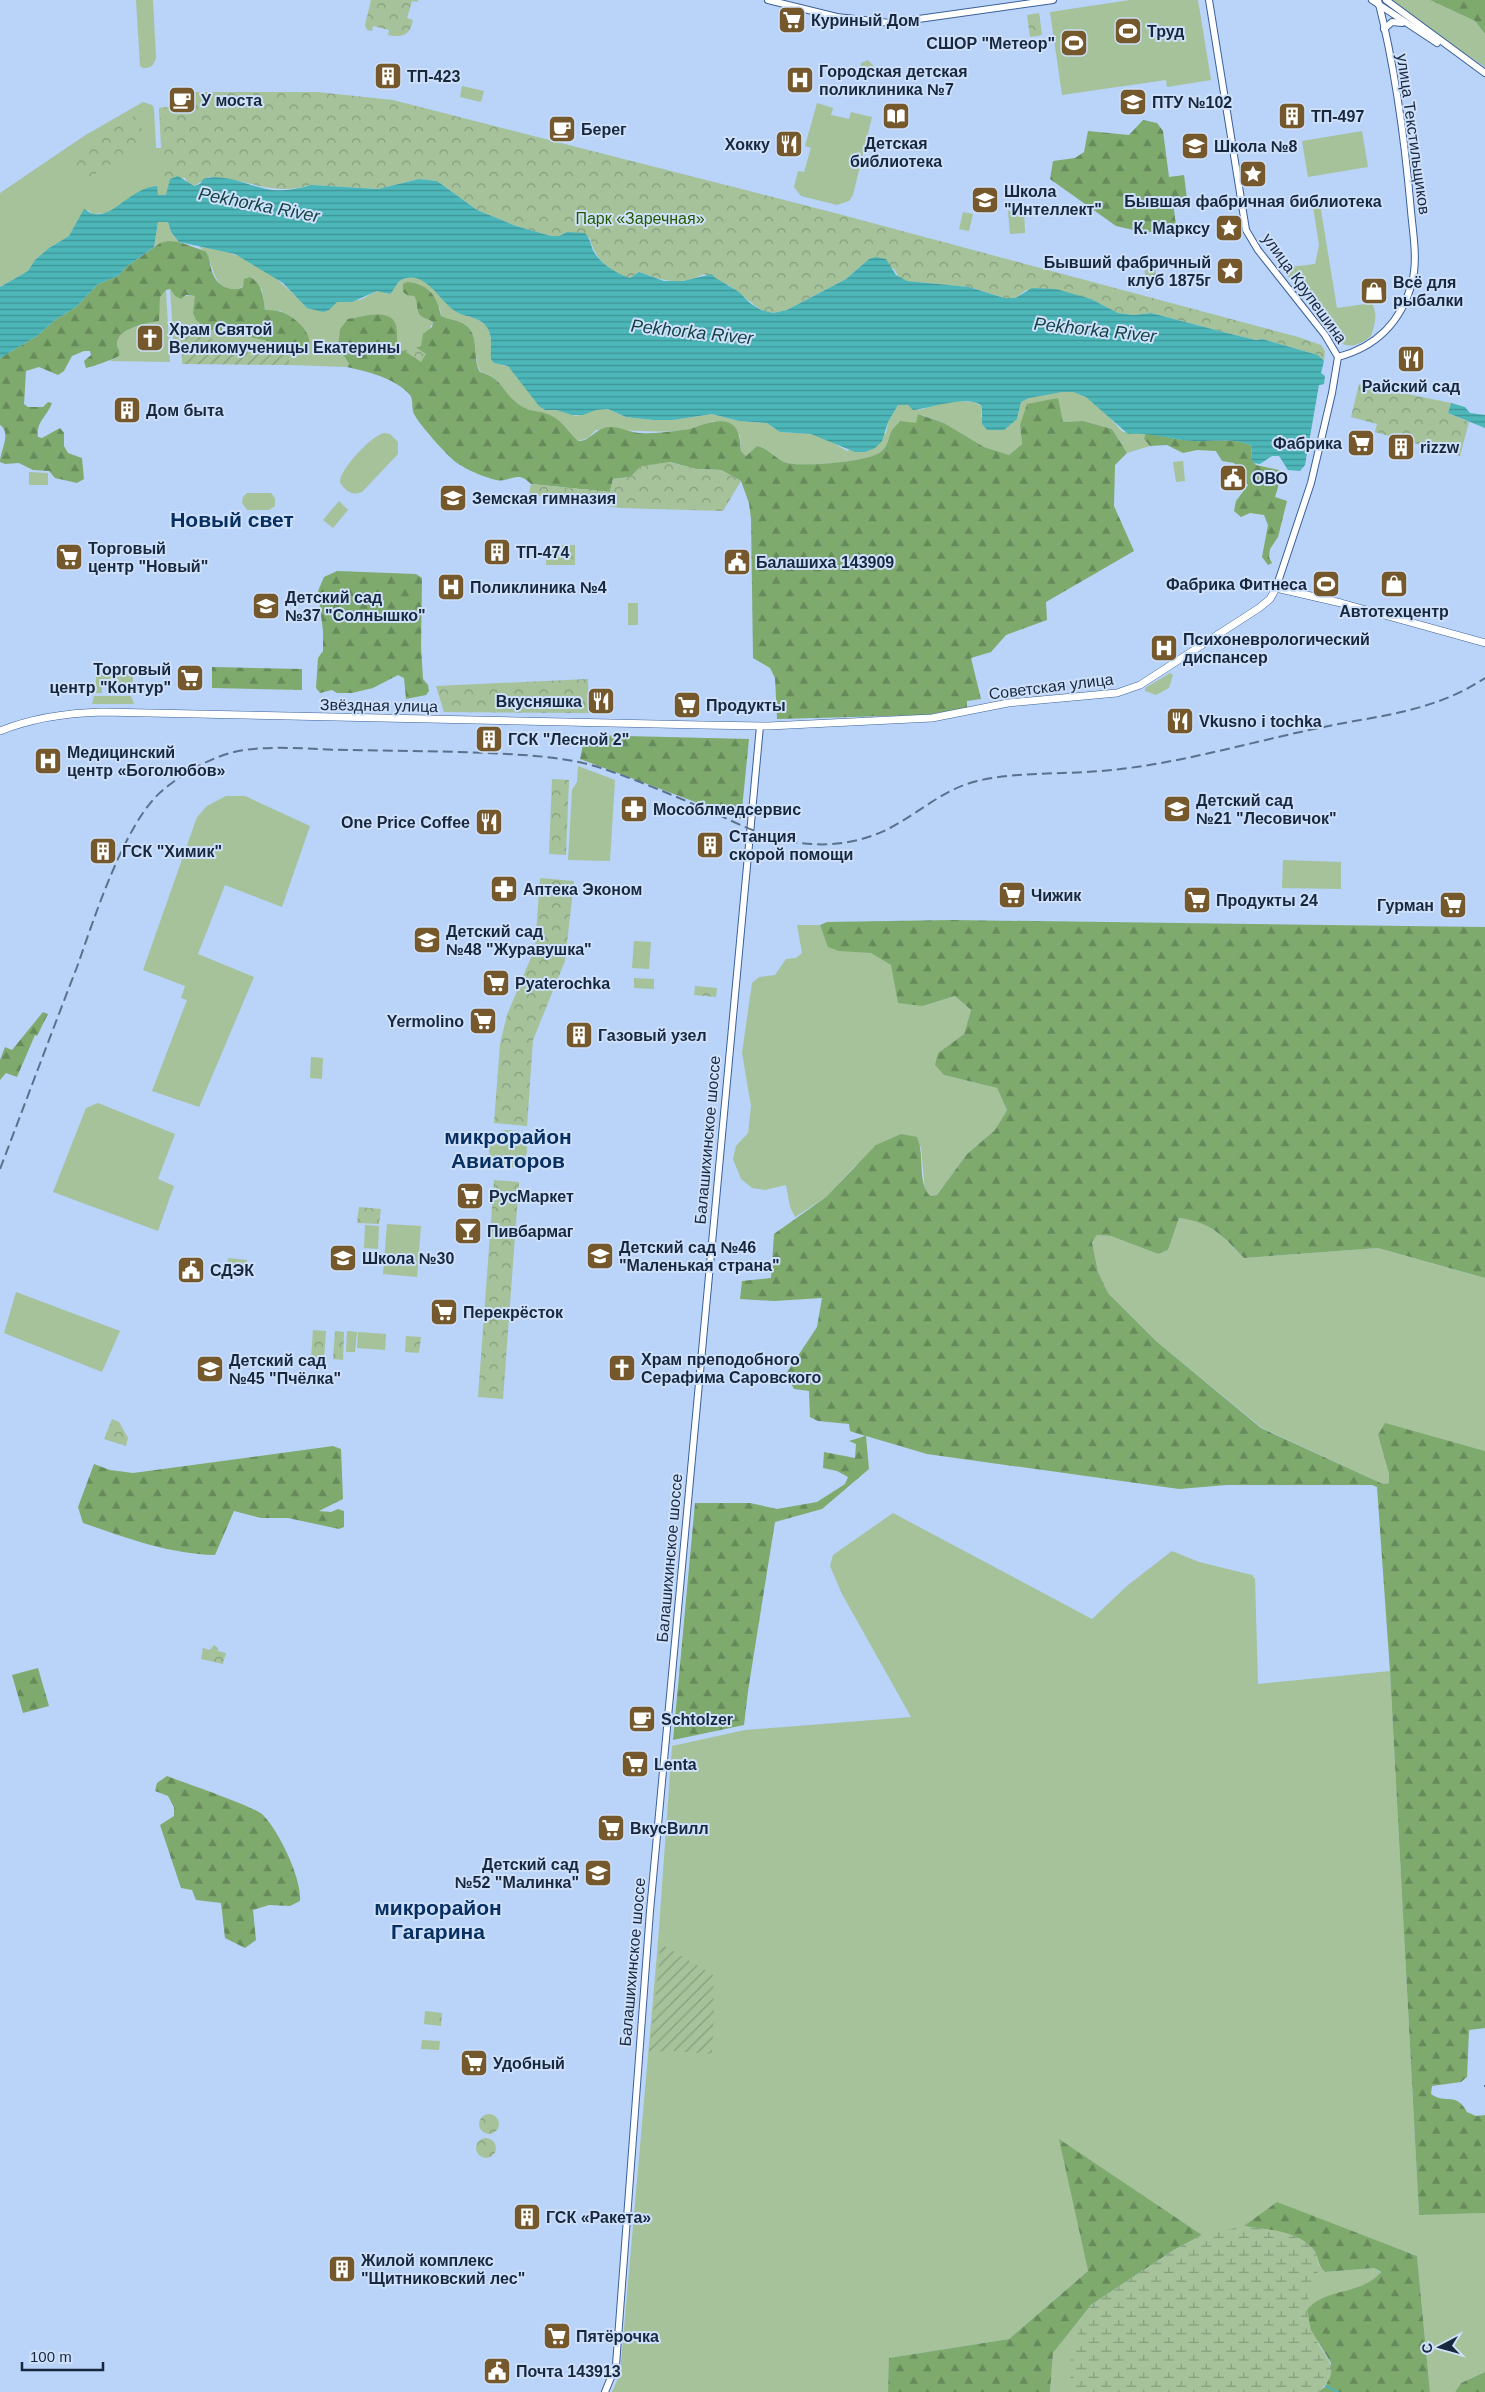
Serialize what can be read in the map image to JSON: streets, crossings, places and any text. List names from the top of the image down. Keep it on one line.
{"streets":{"main road":["улица Текстильщиков","улица Крупешина","Советская улица","Звёздная улица","Балашихинское шоссе"]},"crossings":[["улица Текстильщиков","улица Крупешина"],["улица Крупешина","Советская улица"],["Советская улица","Звёздная улица"],["Советская улица","Балашихинское шоссе"],["Звёздная улица","Балашихинское шоссе"]],"districts":["Новый свет","микрорайон Авиаторов","микрорайон Гагарина"],"water":["Pekhorka River"],"parks":["Парк «Заречная»"],"places":{"supermarket":["Куриный Дом","Фабрика","Торговый центр \"Новый\"","Торговый центр \"Контур\"","Продукты","Чижик","Продукты 24","Гурман","Pyaterochka","Yermolino","РусМаркет","Перекрёсток","Lenta","ВкусВилл","Удобный","Пятёрочка"],"sports":["Труд","СШОР \"Метеор\"","Фабрика Фитнеса"],"building":["ТП-423","ТП-497","Дом быта","rizzw","ТП-474","ГСК \"Лесной 2\"","Станция скорой помощи","ГСК \"Химик\"","Газовый узел","ГСК «Ракета»","Жилой комплекс \"Щитниковский лес\""],"hospital":["Городская детская поликлиника №7","Поликлиника №4","Психоневрологический диспансер","Медицинский центр «Боголюбов»"],"cafe":["У моста","Берег","Schtolzer"],"school or university":["ПТУ №102","Школа №8","Школа \"Интеллект\"","Земская гимназия","Детский сад №37 \"Солнышко\"","Детский сад №21 \"Лесовичок\"","Детский сад №48 \"Журавушка\"","Детский сад №46 \"Маленькая страна\"","Школа №30","Детский сад №45 \"Пчёлка\"","Детский сад №52 \"Малинка\""],"library":["Детская библиотека"],"restaurant":["Хокку","Райский сад","Вкусняшка","Vkusno i tochka","One Price Coffee"],"place":["Бывшая фабричная библиотека","К. Марксу","Бывший фабричный клуб 1875г"],"shop":["Всё для рыбалки","Автотехцентр"],"church":["Храм Святой Великомученицы Екатерины","Храм преподобного Серафима Саровского"],"public building":["ОВО","Балашиха 143909","СДЭК","Почта 143913"],"pharmacy":["Мособлмедсервис","Аптека Эконом"],"bar":["Пивбармаг"]},"scale_bar":"100 m","north":"left"}
